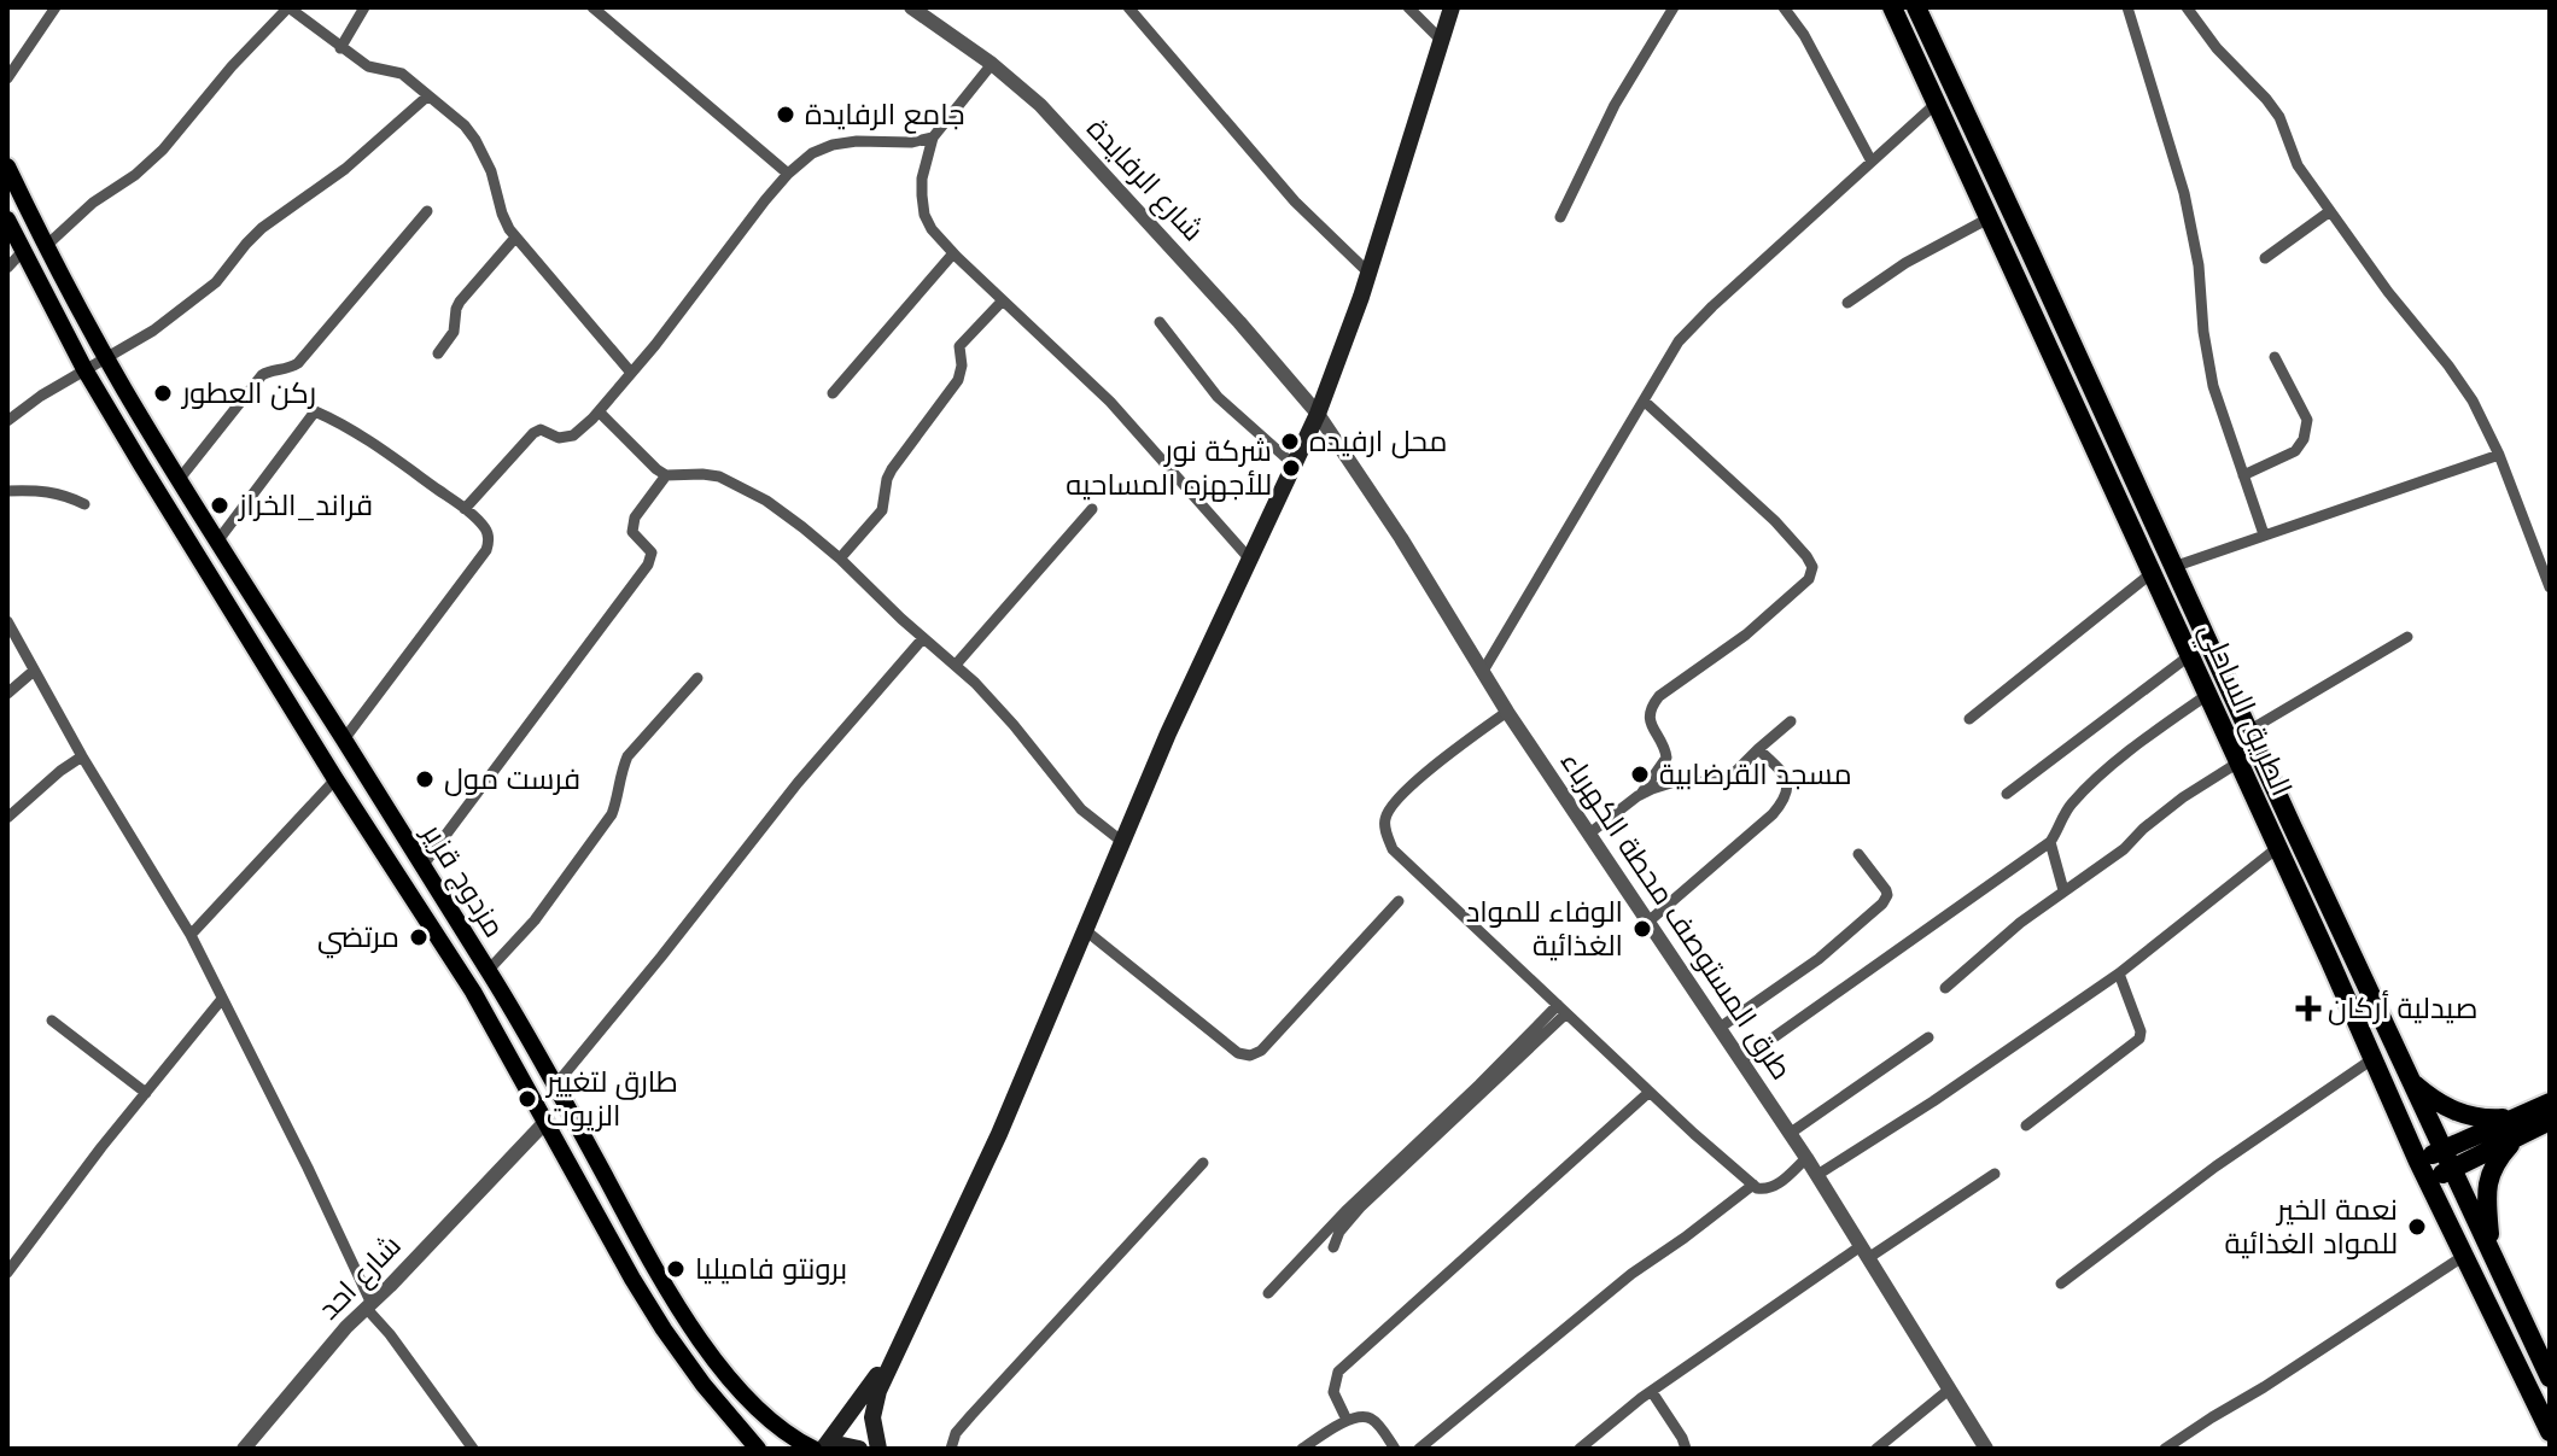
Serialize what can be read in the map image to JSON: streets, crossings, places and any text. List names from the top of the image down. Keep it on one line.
{"streets":{"highway":["الطريق الساحلي"],"main road":["مزدوج قزير"],"street":["شارع الرفايدة","طرق المستوصف محطة الكهرباء","شارع احد"]},"crossings":[["شارع الرفايدة","طرق المستوصف محطة الكهرباء"],["مزدوج قزير","شارع احد"]],"places":{"other":["جامع الرفايدة","ركن العطور","محل ارفيده","شركة نور للأجهزه المساحيه","قراند_الخراز","مسجد القرضابية","فرست مول","الوفاء للمواد الغذائية","مرتضي","طارق لتغيير الزيوت","نعمة الخير للمواد الغذائية","برونتو فاميليا"],"health":["صيدلية أركان"]}}
